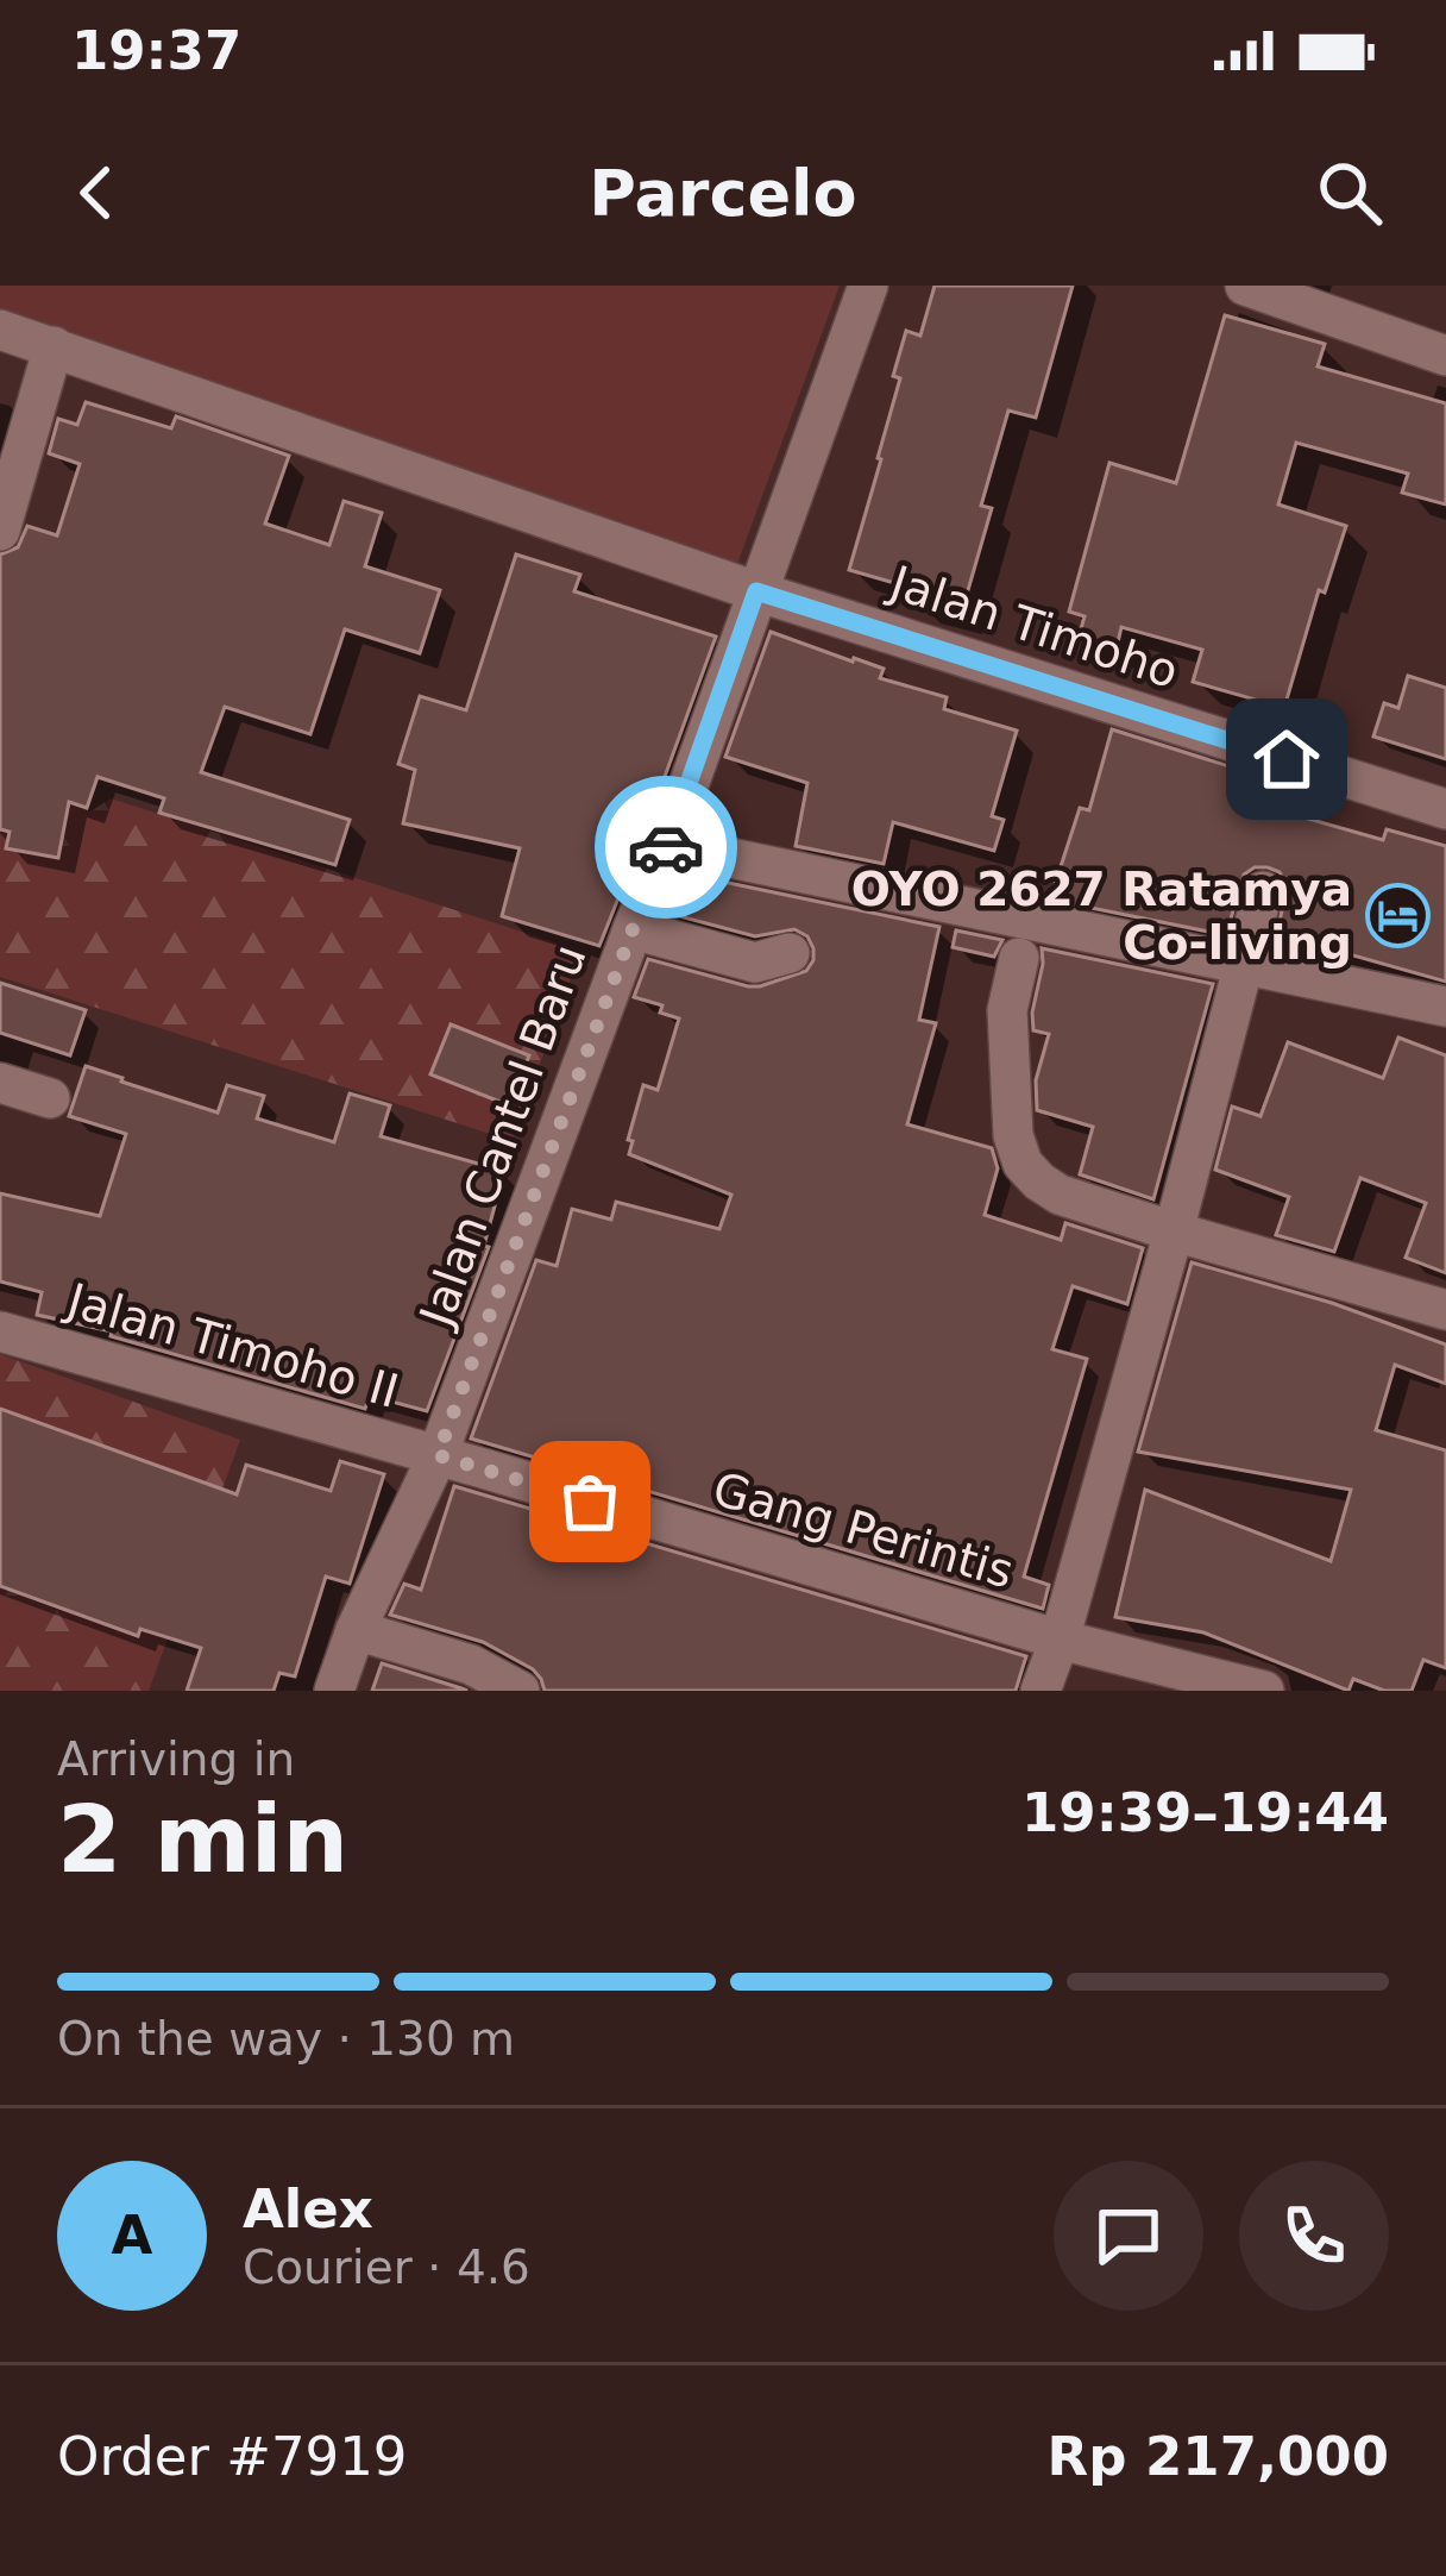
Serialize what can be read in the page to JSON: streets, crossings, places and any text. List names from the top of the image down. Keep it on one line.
{"streets":{"street":["Jalan Timoho","Jalan Cantel Baru","Jalan Timoho II","Gang Perintis"]},"crossings":[["Jalan Timoho","Jalan Cantel Baru"],["Jalan Cantel Baru","Jalan Timoho II"],["Jalan Cantel Baru","Gang Perintis"],["Jalan Timoho II","Gang Perintis"]],"places":{"hotel":["OYO 2627 Ratamya Co-living"]},"page":{"status":"19:37","header":"Parcelo","heading":["2 min","Arriving in","19:39–19:44"],"panel":["Alex","Courier · 4.6","Order #7919","Rp 217,000"],"bar":"On the way · 130 m","round":"A"}}
